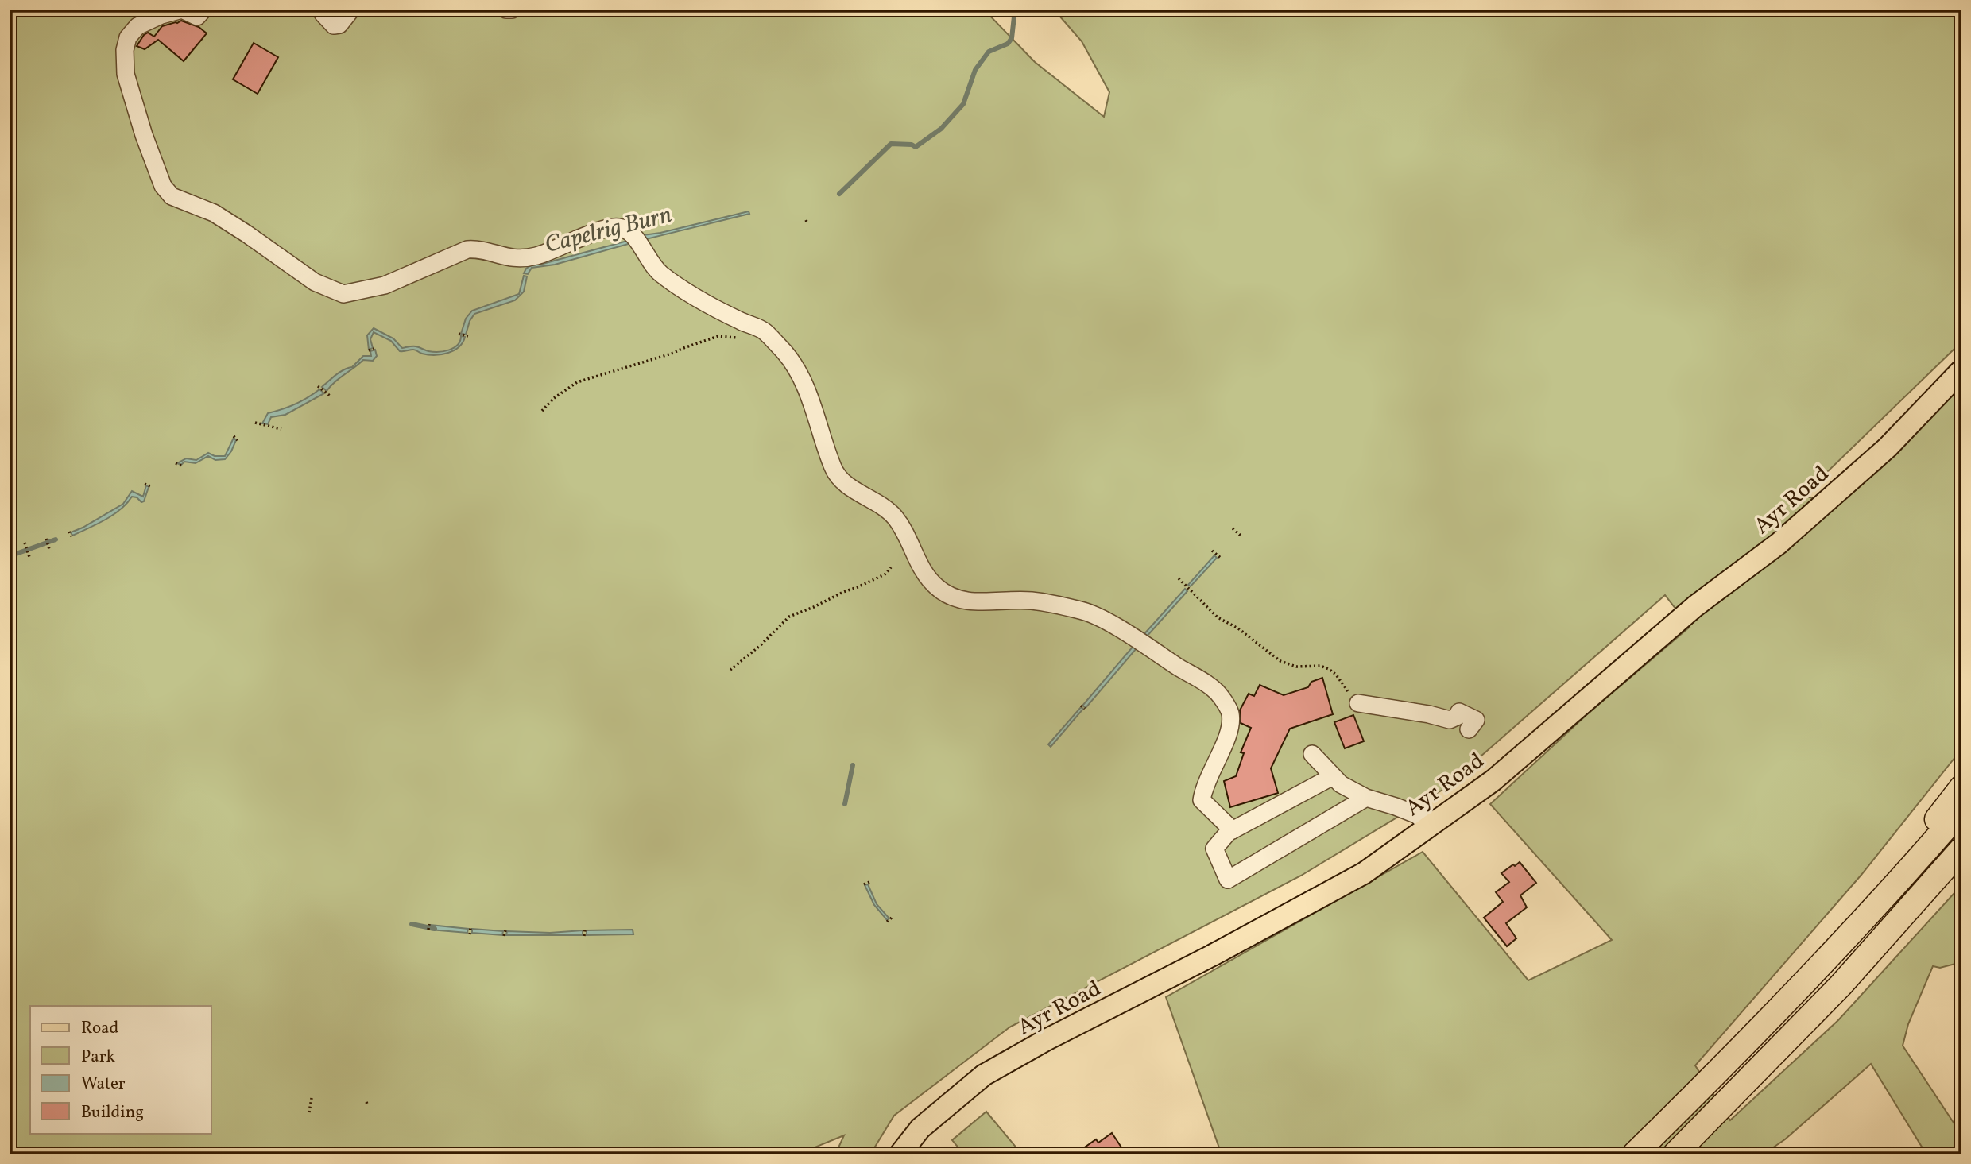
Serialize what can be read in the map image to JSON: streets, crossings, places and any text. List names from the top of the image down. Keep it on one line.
{"streets":{"main road":["Ayr Road"]},"water":["Capelrig Burn"],"legend":["Road","Park","Water","Building"]}
